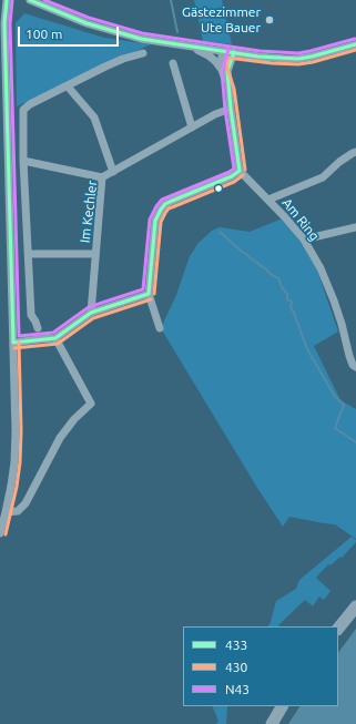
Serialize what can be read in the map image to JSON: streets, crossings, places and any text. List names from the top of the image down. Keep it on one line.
{"streets":{"street":["Im Kechler","Am Ring"]},"places":["Gästezimmer Ute Bauer"],"lines":["transit line 433","transit line N43","transit line 430"],"legend":["433","430","N43"],"scale_bar":"100 m"}
